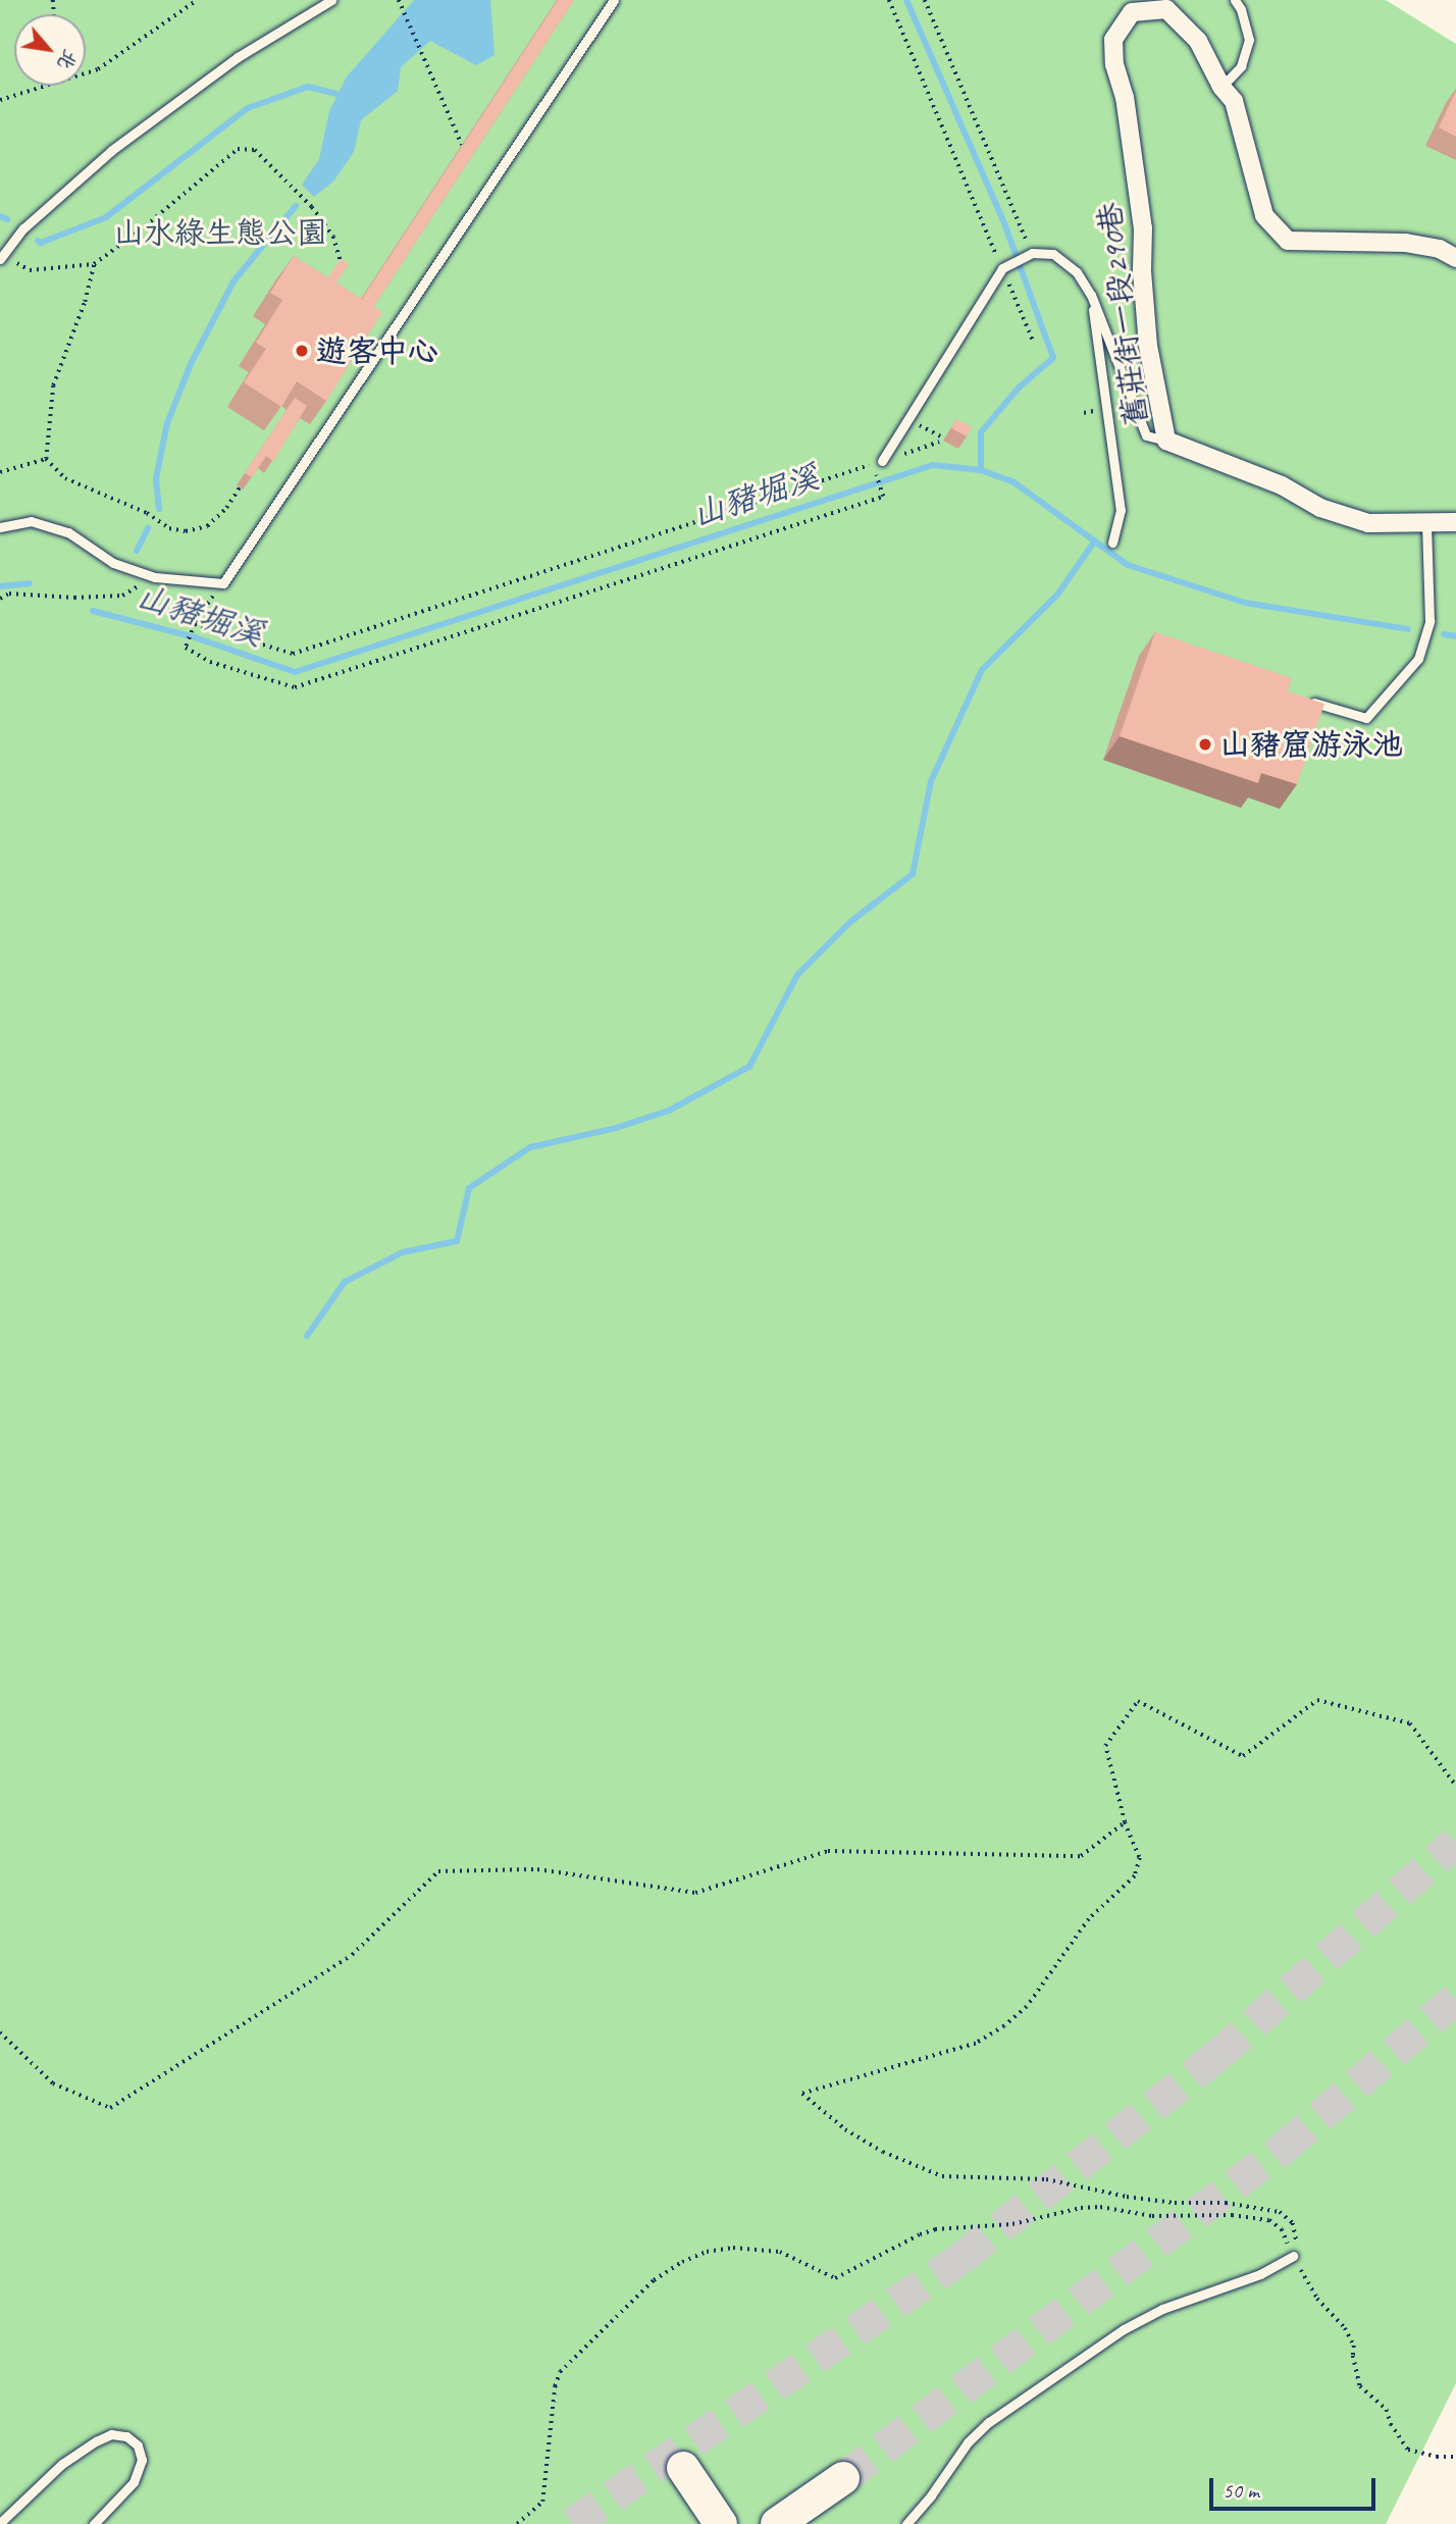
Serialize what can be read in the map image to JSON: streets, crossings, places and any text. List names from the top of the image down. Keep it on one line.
{"streets":{"street":["舊莊街一段290巷"]},"water":["山豬堀溪"],"parks":["山水綠生態公園"],"places":["遊客中心","山豬窟游泳池"],"scale_bar":"50 m","north":"bottom right"}
